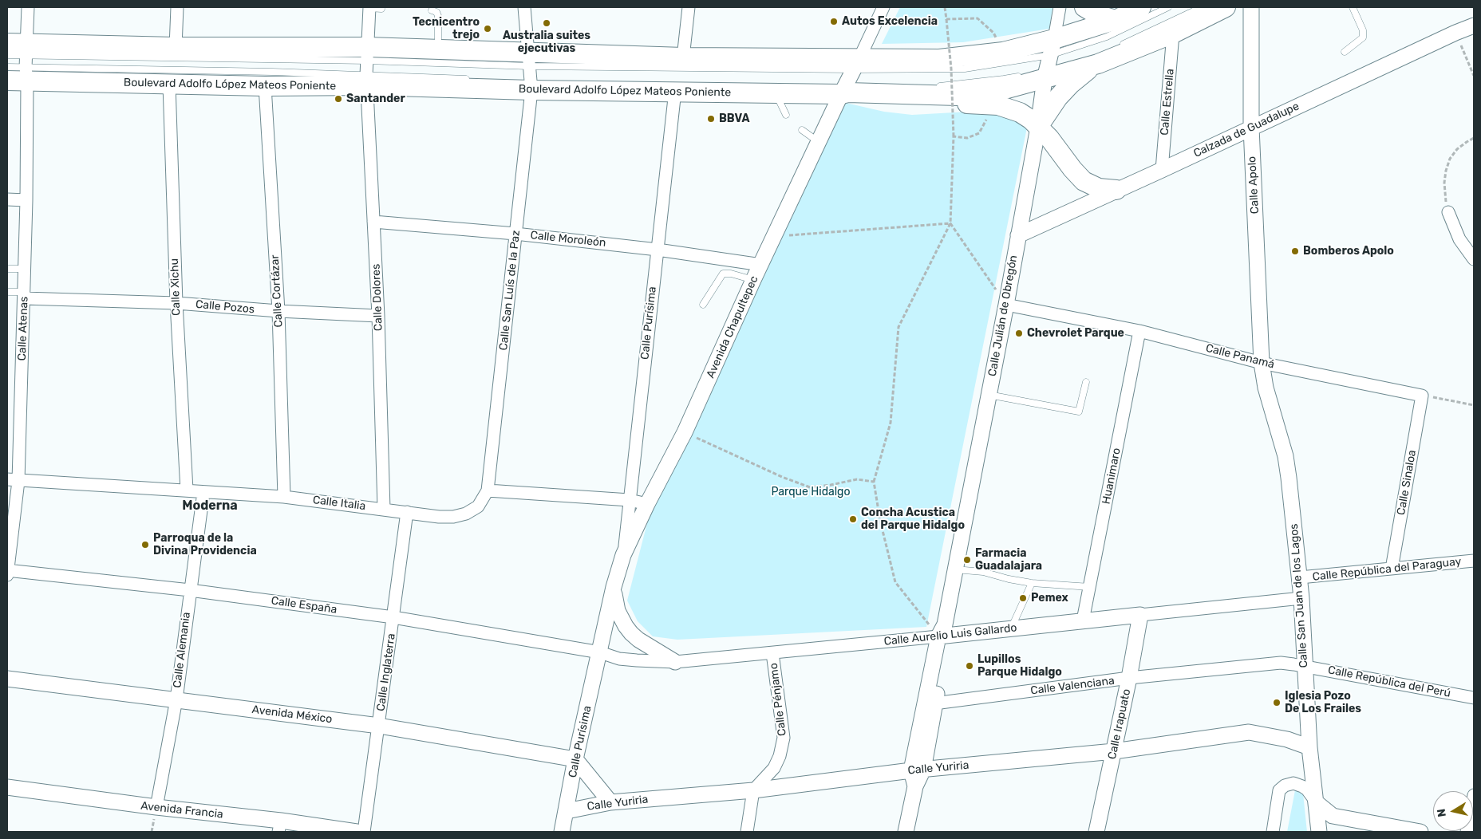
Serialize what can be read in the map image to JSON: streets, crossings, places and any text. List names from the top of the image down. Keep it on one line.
{"streets":{"main road":["Boulevard Adolfo López Mateos Poniente"],"street":["Calle Estrella","Calzada de Guadalupe","Calle Apolo","Calle Moroleón","Calle Xichu","Calle San Luís de la Paz","Calle Cortázar","Calle Dolores","Calle Pozos","Calle Julián de Obregón","Calle Purísima","Avenida Chapultepec","Calle Atenas","Calle Panamá","Huanimaro","Calle Sinaloa","Calle Italia","Calle República del Paraguay","Calle San Juan de los Lagos","Calle España","Calle Aurelio Luis Gallardo","Calle Alemania","Calle Inglaterra","Calle República del Perú","Calle Valenciana","Calle Pénjamo","Avenida México","Calle Irapuato","Calle Yuriria","Avenida Francia"]},"crossings":[["Boulevard Adolfo López Mateos Poniente","Calle Estrella"],["Boulevard Adolfo López Mateos Poniente","Calle Xichu"],["Boulevard Adolfo López Mateos Poniente","Calle San Luís de la Paz"],["Boulevard Adolfo López Mateos Poniente","Calle Cortázar"],["Boulevard Adolfo López Mateos Poniente","Calle Dolores"],["Boulevard Adolfo López Mateos Poniente","Calle Julián de Obregón"],["Boulevard Adolfo López Mateos Poniente","Calle Purísima"],["Boulevard Adolfo López Mateos Poniente","Avenida Chapultepec"],["Boulevard Adolfo López Mateos Poniente","Calle Atenas"],["Calle Estrella","Calzada de Guadalupe"],["Calzada de Guadalupe","Calle Apolo"],["Calzada de Guadalupe","Calle Julián de Obregón"],["Calle Apolo","Calle Panamá"],["Calle Apolo","Calle San Juan de los Lagos"],["Calle Moroleón","Calle San Luís de la Paz"],["Calle Moroleón","Calle Dolores"],["Calle Moroleón","Calle Purísima"],["Calle Moroleón","Avenida Chapultepec"],["Calle Xichu","Calle Pozos"],["Calle Xichu","Calle Italia"],["Calle San Luís de la Paz","Calle Italia"],["Calle Cortázar","Calle Pozos"],["Calle Cortázar","Calle Italia"],["Calle Dolores","Calle Pozos"],["Calle Dolores","Calle Italia"],["Calle Pozos","Calle Atenas"],["Calle Julián de Obregón","Calle Panamá"],["Calle Julián de Obregón","Calle Aurelio Luis Gallardo"],["Calle Purísima","Avenida Chapultepec"],["Calle Purísima","Calle España"],["Calle Purísima","Calle Aurelio Luis Gallardo"],["Calle Purísima","Avenida México"],["Calle Purísima","Calle Yuriria"],["Avenida Chapultepec","Calle España"],["Avenida Chapultepec","Calle Aurelio Luis Gallardo"],["Calle Atenas","Calle Italia"],["Calle Atenas","Calle España"],["Calle Panamá","Huanimaro"],["Calle Panamá","Calle Sinaloa"],["Calle Panamá","Calle San Juan de los Lagos"],["Huanimaro","Calle Aurelio Luis Gallardo"],["Calle Sinaloa","Calle República del Paraguay"],["Calle Italia","Calle Alemania"],["Calle Italia","Calle Inglaterra"],["Calle República del Paraguay","Calle San Juan de los Lagos"],["Calle San Juan de los Lagos","Calle Aurelio Luis Gallardo"],["Calle San Juan de los Lagos","Calle República del Perú"],["Calle San Juan de los Lagos","Calle Valenciana"],["Calle San Juan de los Lagos","Calle Yuriria"],["Calle España","Calle Aurelio Luis Gallardo"],["Calle España","Calle Alemania"],["Calle España","Calle Inglaterra"],["Calle Aurelio Luis Gallardo","Calle Pénjamo"],["Calle Aurelio Luis Gallardo","Calle Irapuato"],["Calle Alemania","Avenida México"],["Calle Alemania","Avenida Francia"],["Calle Inglaterra","Avenida México"],["Calle República del Perú","Calle Valenciana"],["Calle Valenciana","Calle Irapuato"],["Calle Pénjamo","Calle Yuriria"],["Calle Irapuato","Calle Yuriria"]],"districts":["Moderna"],"parks":["Parque Hidalgo"],"places":["Autos Excelencia","Australia suites ejecutivas","Tecnicentro trejo","Santander","BBVA","Bomberos Apolo","Chevrolet Parque","Concha Acustica del Parque Hidalgo","Parroqua de la Divina Providencia","Farmacia Guadalajara","Pemex","Lupillos Parque Hidalgo","Iglesia Pozo De Los Frailes"],"north":"left"}
